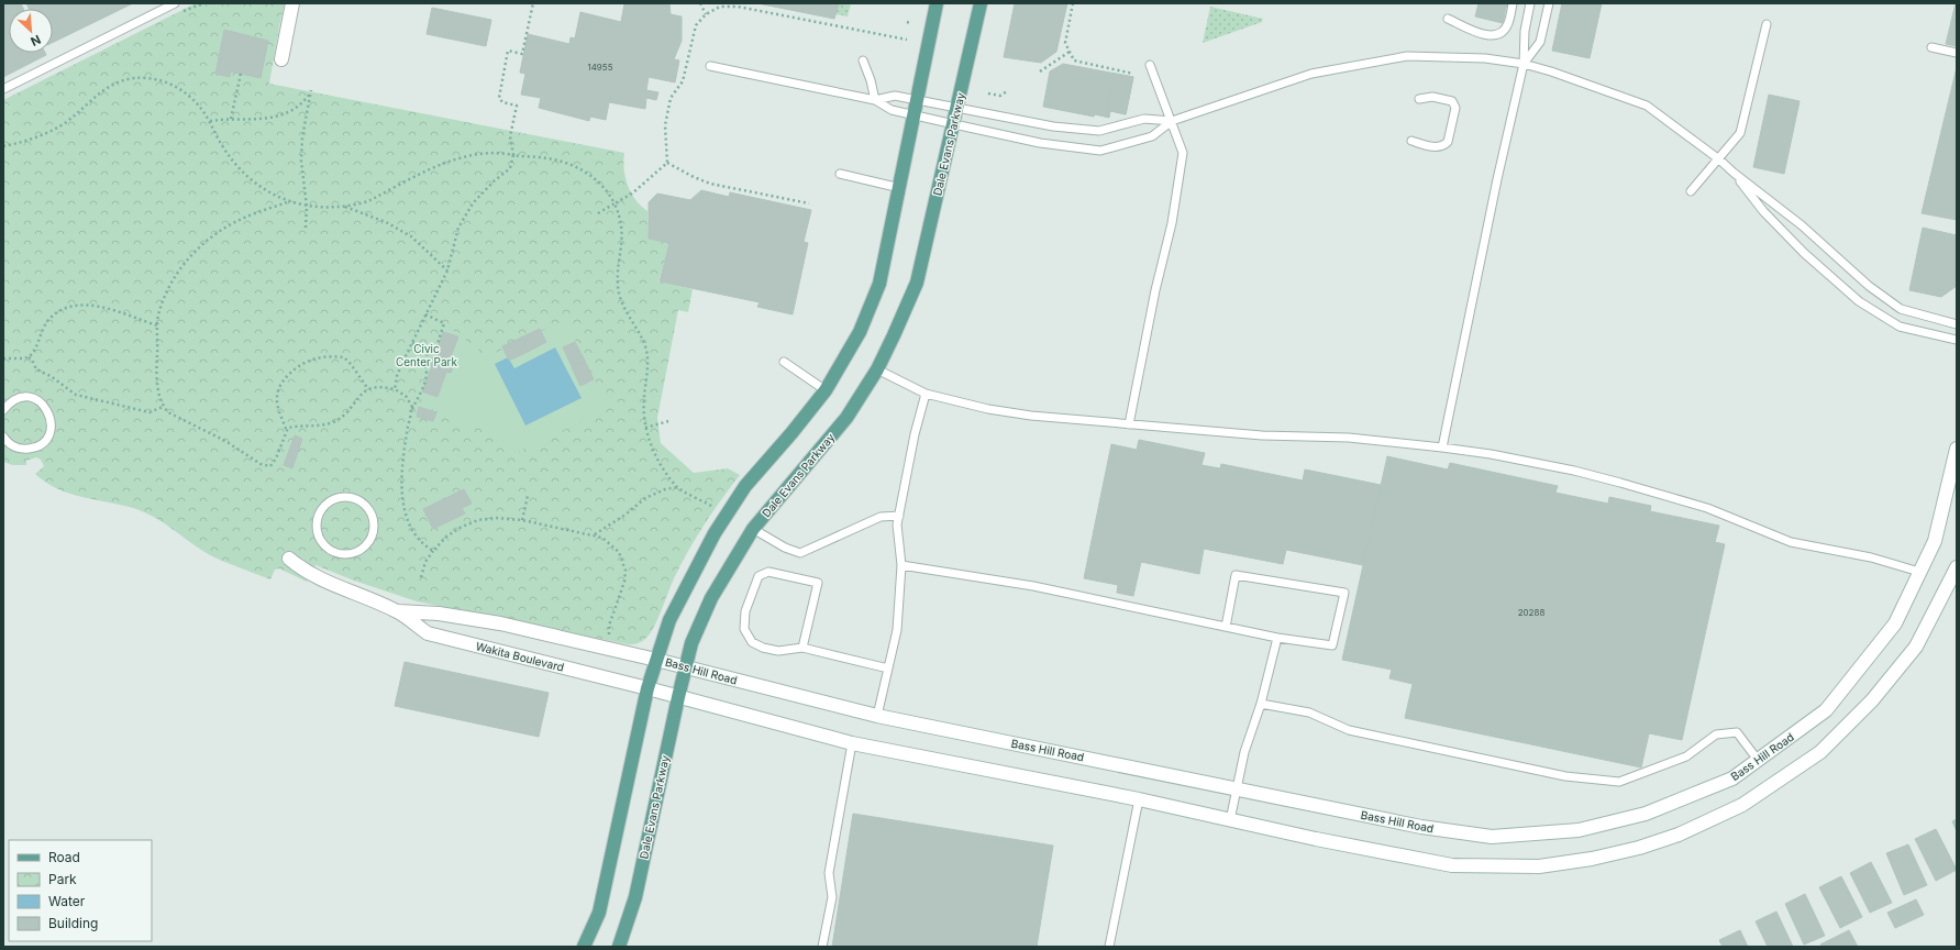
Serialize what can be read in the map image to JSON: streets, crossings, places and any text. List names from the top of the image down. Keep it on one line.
{"streets":{"main road":["Dale Evans Parkway","Wakita Boulevard","Bass Hill Road"]},"crossings":[["Dale Evans Parkway","Bass Hill Road"],["Wakita Boulevard","Bass Hill Road"]],"parks":["Civic Center Park"],"house_numbers":["14955","20288"],"legend":["Road","Park","Water","Building"],"north":"bottom right"}
